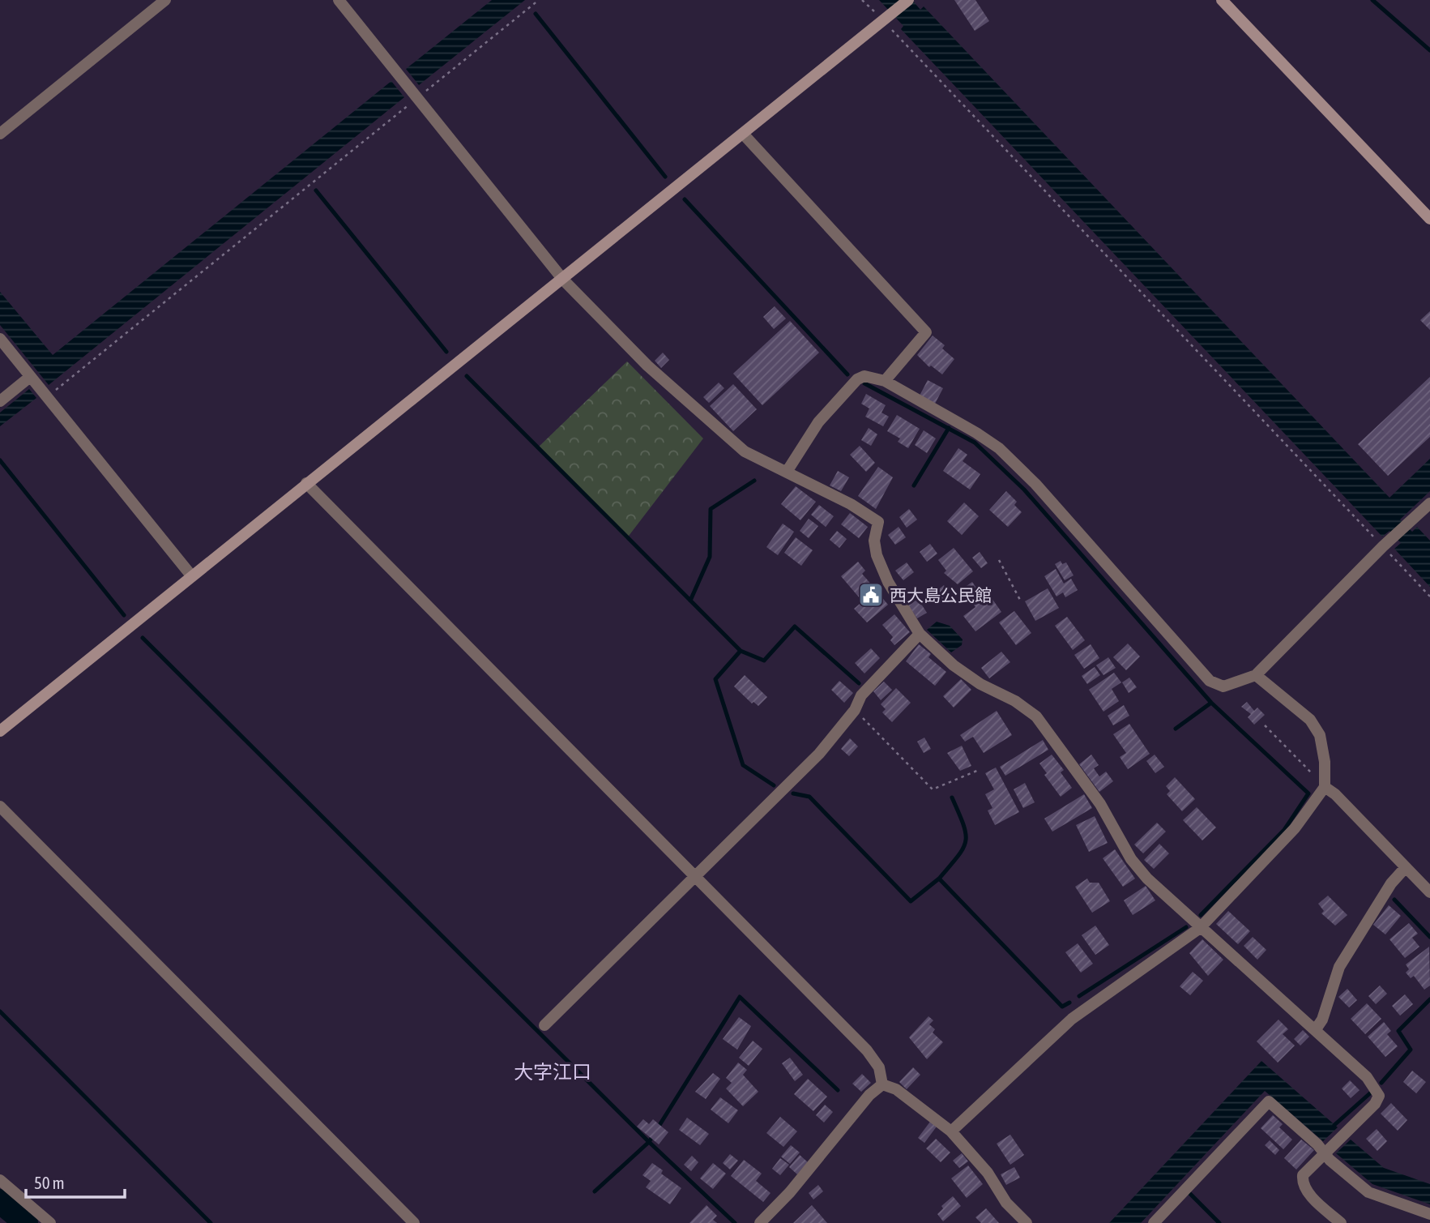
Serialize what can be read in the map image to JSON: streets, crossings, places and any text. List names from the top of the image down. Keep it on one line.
{"districts":["大字江口"],"places":{"public building":["西大島公民館"]},"scale_bar":"50 m"}
